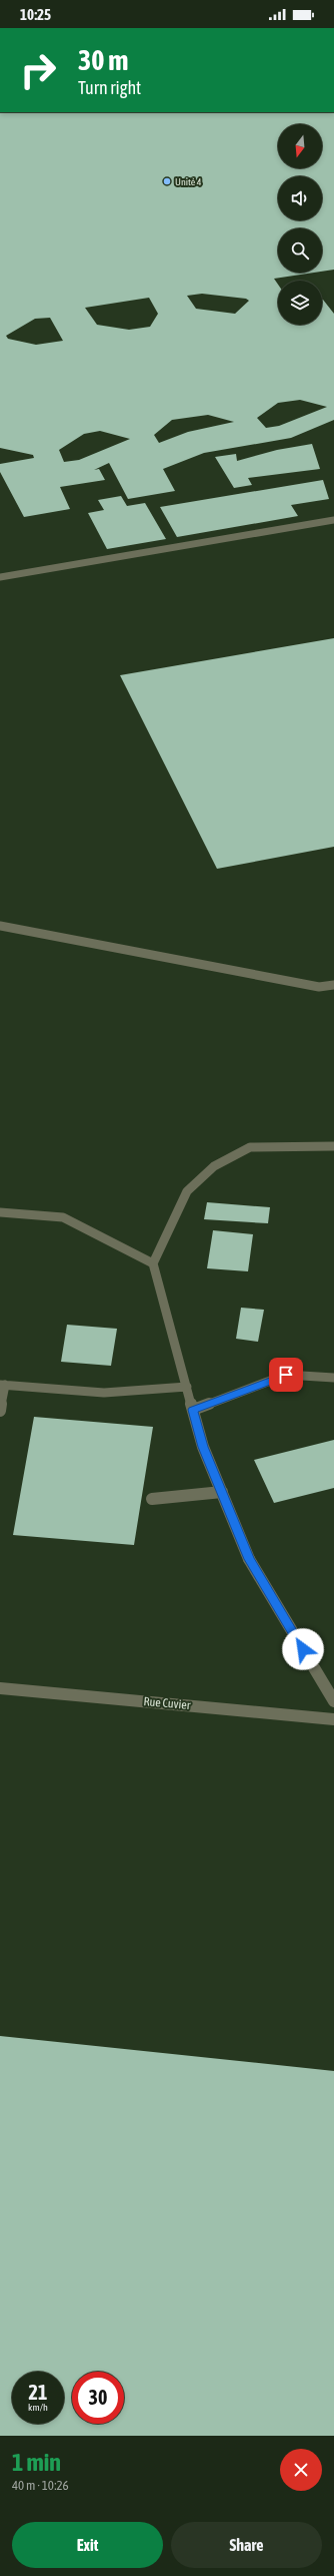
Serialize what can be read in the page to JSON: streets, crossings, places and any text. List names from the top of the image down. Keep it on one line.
{"streets":{"street":["Rue Cuvier"]},"places":["Unité 4"],"north":"bottom","page":{"status":"10:25","turn":["30 m","Turn right"],"speed":"21 km/h","limit":"30","heading":["1 min","40 m · 10:26"],"buttons":["Exit","Share"]}}
